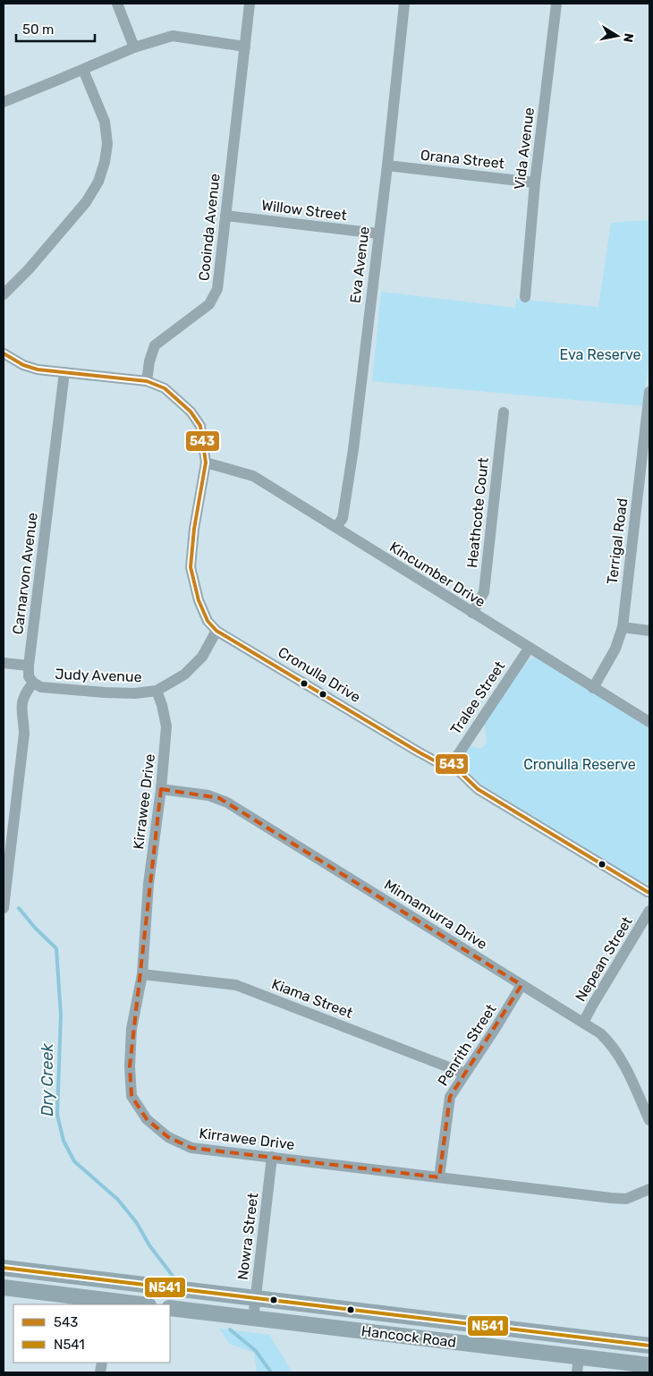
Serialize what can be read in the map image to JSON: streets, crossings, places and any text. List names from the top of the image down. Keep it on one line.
{"streets":{"main road":["Hancock Road"],"street":["Vida Avenue","Orana Street","Willow Street","Cooinda Avenue","Eva Avenue","Heathcote Court","Terrigal Road","Carnarvon Avenue","Kincumber Drive","Cronulla Drive","Judy Avenue","Tralee Street","Kirrawee Drive","Minnamurra Drive","Nepean Street","Kiama Street","Penrith Street","Nowra Street"]},"crossings":[["Vida Avenue","Orana Street"],["Orana Street","Eva Avenue"],["Willow Street","Cooinda Avenue"],["Willow Street","Eva Avenue"],["Cooinda Avenue","Cronulla Drive"],["Eva Avenue","Kincumber Drive"],["Heathcote Court","Kincumber Drive"],["Terrigal Road","Kincumber Drive"],["Carnarvon Avenue","Judy Avenue"],["Kincumber Drive","Cronulla Drive"],["Kincumber Drive","Tralee Street"],["Cronulla Drive","Judy Avenue"],["Cronulla Drive","Tralee Street"],["Judy Avenue","Kirrawee Drive"],["Kirrawee Drive","Minnamurra Drive"],["Kirrawee Drive","Kiama Street"],["Kirrawee Drive","Penrith Street"],["Kirrawee Drive","Nowra Street"],["Minnamurra Drive","Nepean Street"],["Minnamurra Drive","Penrith Street"],["Kiama Street","Penrith Street"],["Nowra Street","Hancock Road"]],"water":["Dry Creek"],"parks":["Eva Reserve","Cronulla Reserve"],"lines":["transit line 543","transit line N541"],"legend":["543","N541"],"scale_bar":"50 m","north":"right"}
